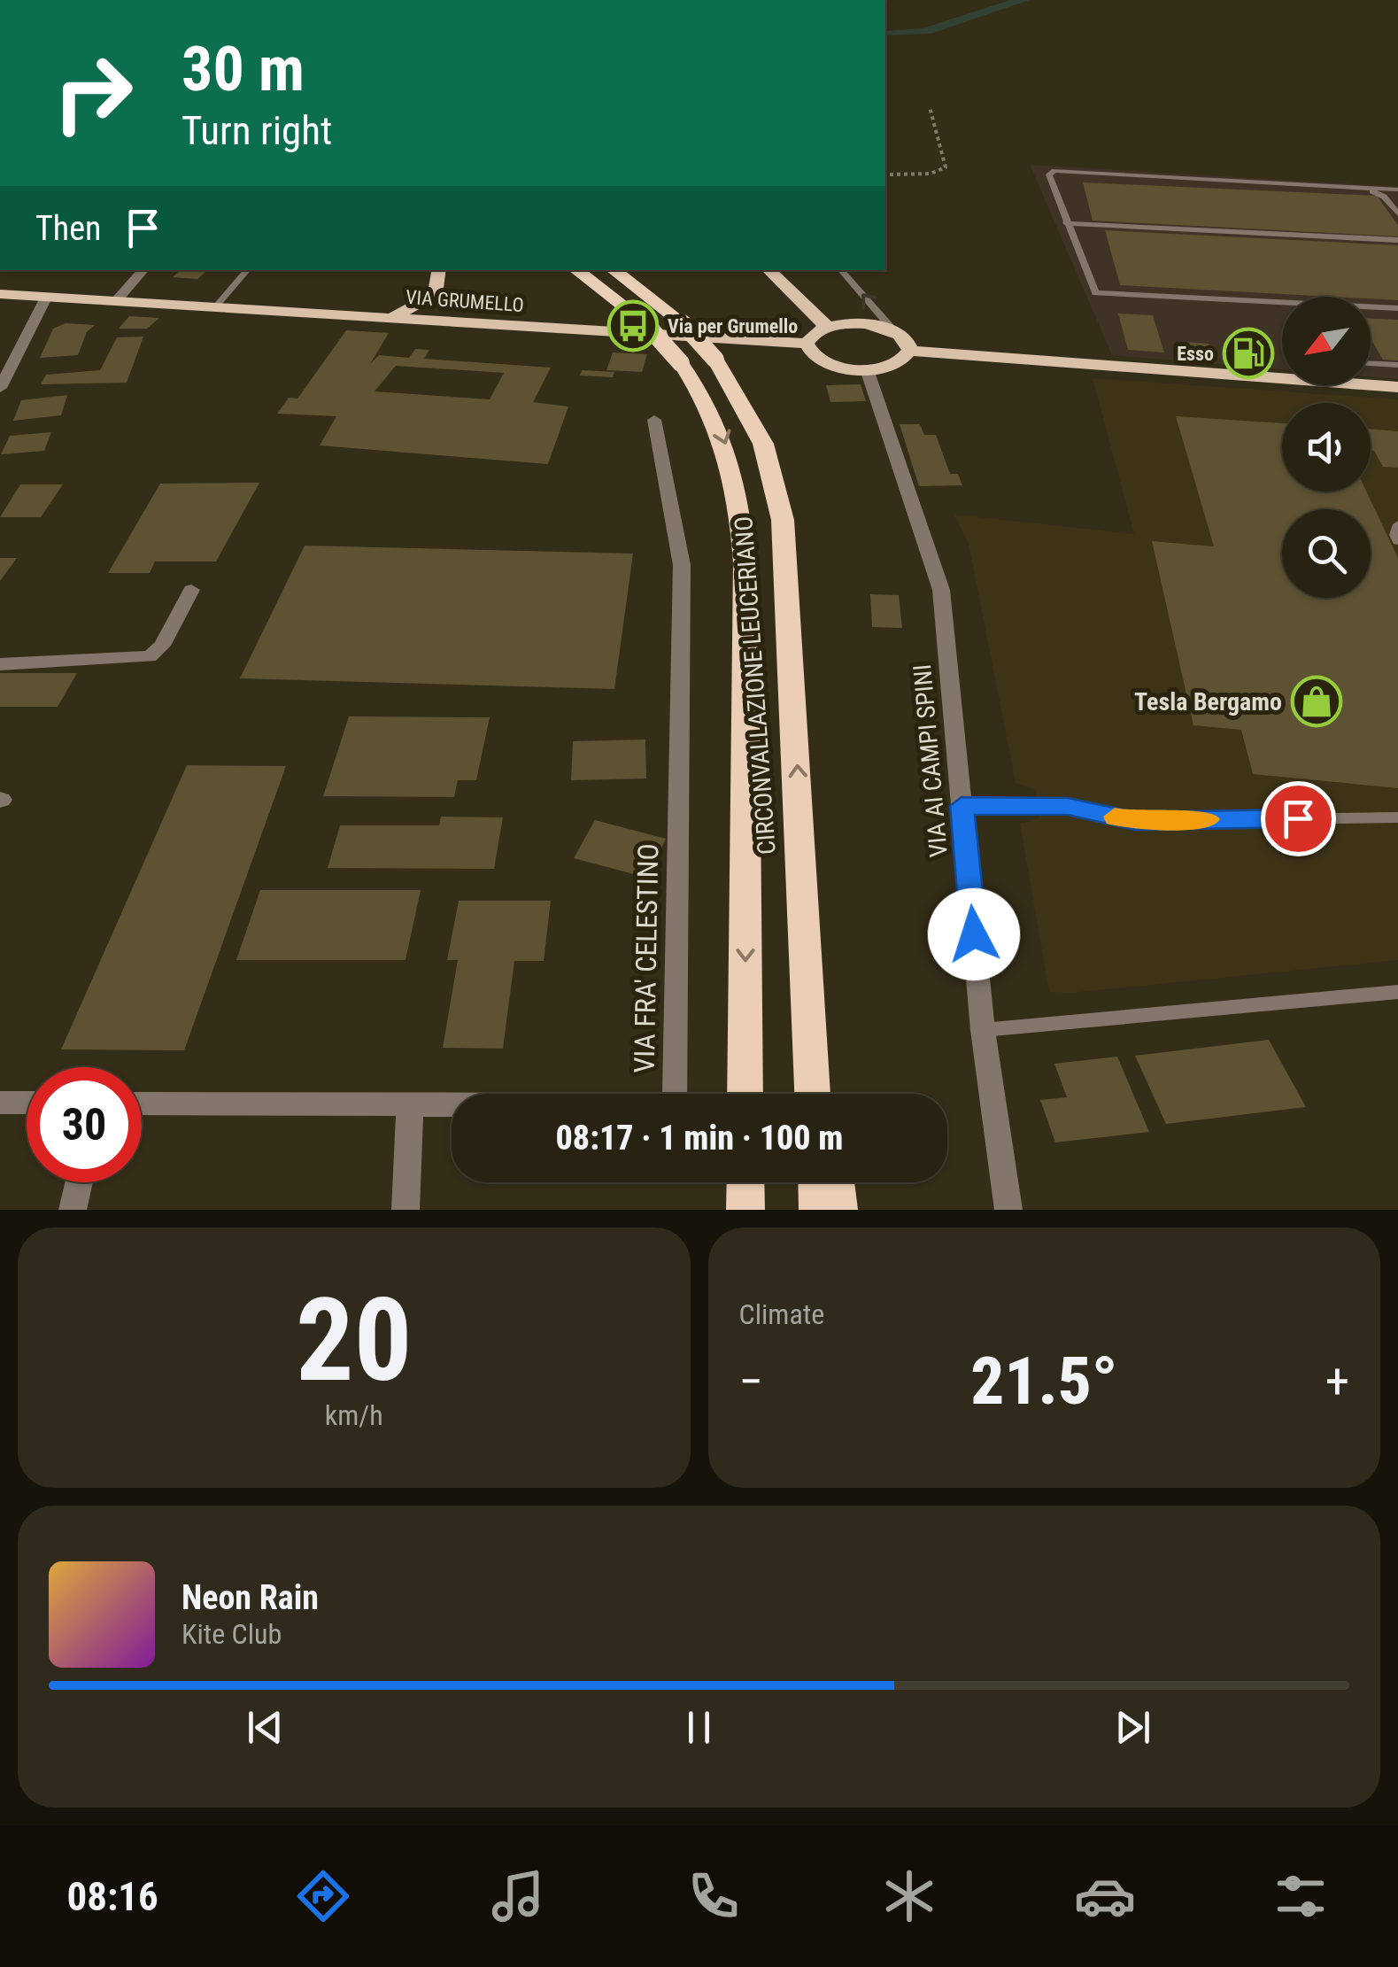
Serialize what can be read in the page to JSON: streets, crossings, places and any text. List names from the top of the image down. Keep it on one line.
{"streets":{"highway":["CIRCONVALLAZIONE LEUCERIANO"],"main road":["VIA GRUMELLO"],"street":["VIA AI CAMPI SPINI","VIA FRA' CELESTINO"]},"crossings":[["VIA GRUMELLO","CIRCONVALLAZIONE LEUCERIANO"]],"places":{"bus stop":["Via per Grumello"],"fuel station":["Esso"],"shop":["Tesla Bergamo"]},"north":"bottom left","page":{"turn":["30 m","Turn right"],"then":"Then","limit":"30","trip":"08:17 · 1 min · 100 m","tile":[["20","km/h"],"Climate"],"heat":["−","21.5°","+"],"song":["Neon Rain","Kite Club"],"tabs":"08:16"}}
